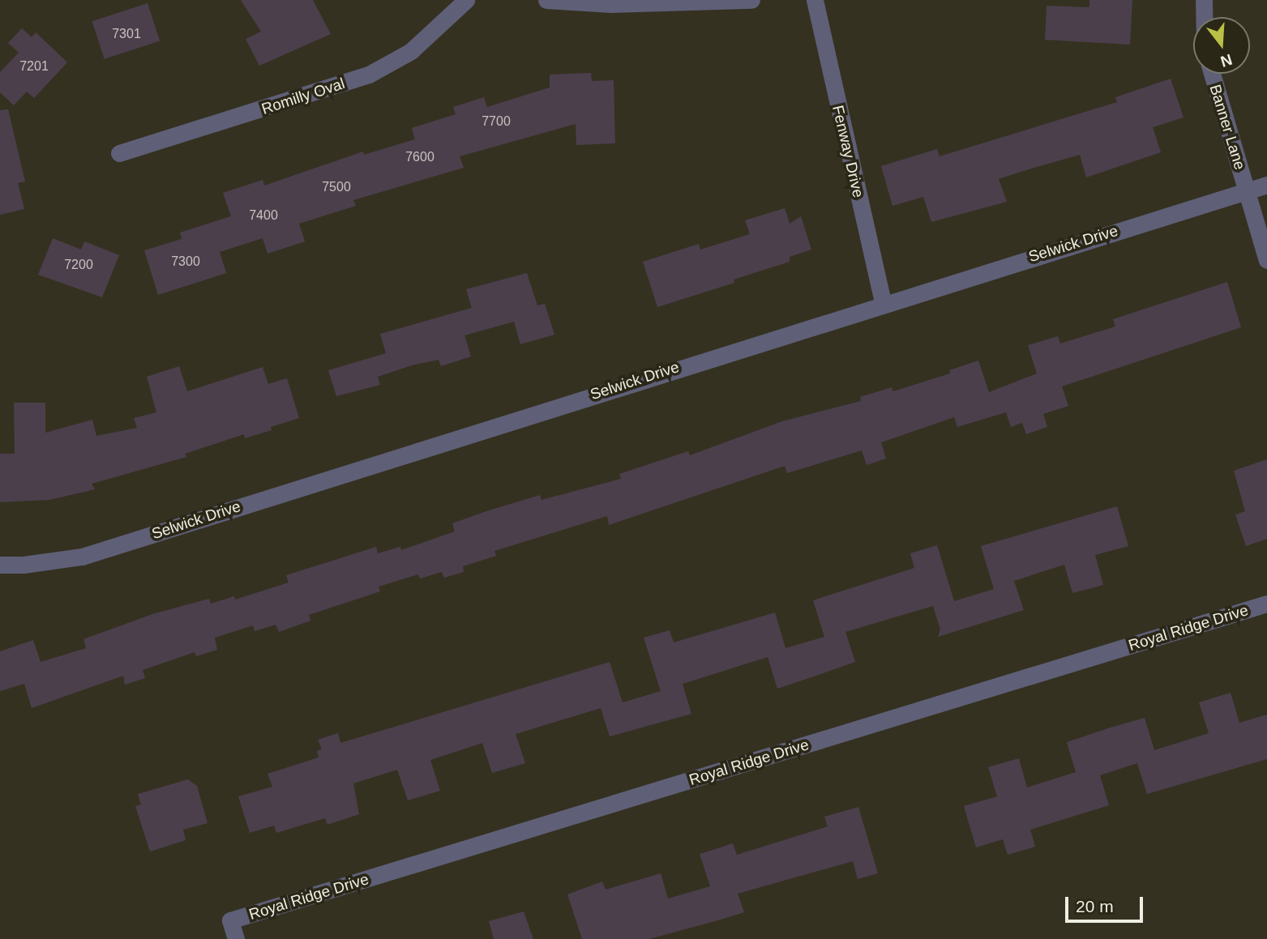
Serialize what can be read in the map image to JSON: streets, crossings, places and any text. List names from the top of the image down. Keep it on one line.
{"streets":{"street":["Romilly Oval","Banner Lane","Fenway Drive","Selwick Drive","Royal Ridge Drive"]},"crossings":[["Banner Lane","Selwick Drive"],["Fenway Drive","Selwick Drive"]],"house_numbers":["7301","7201","7700","7600","7500","7400","7300","7200"],"scale_bar":"20 m","north":"bottom"}
